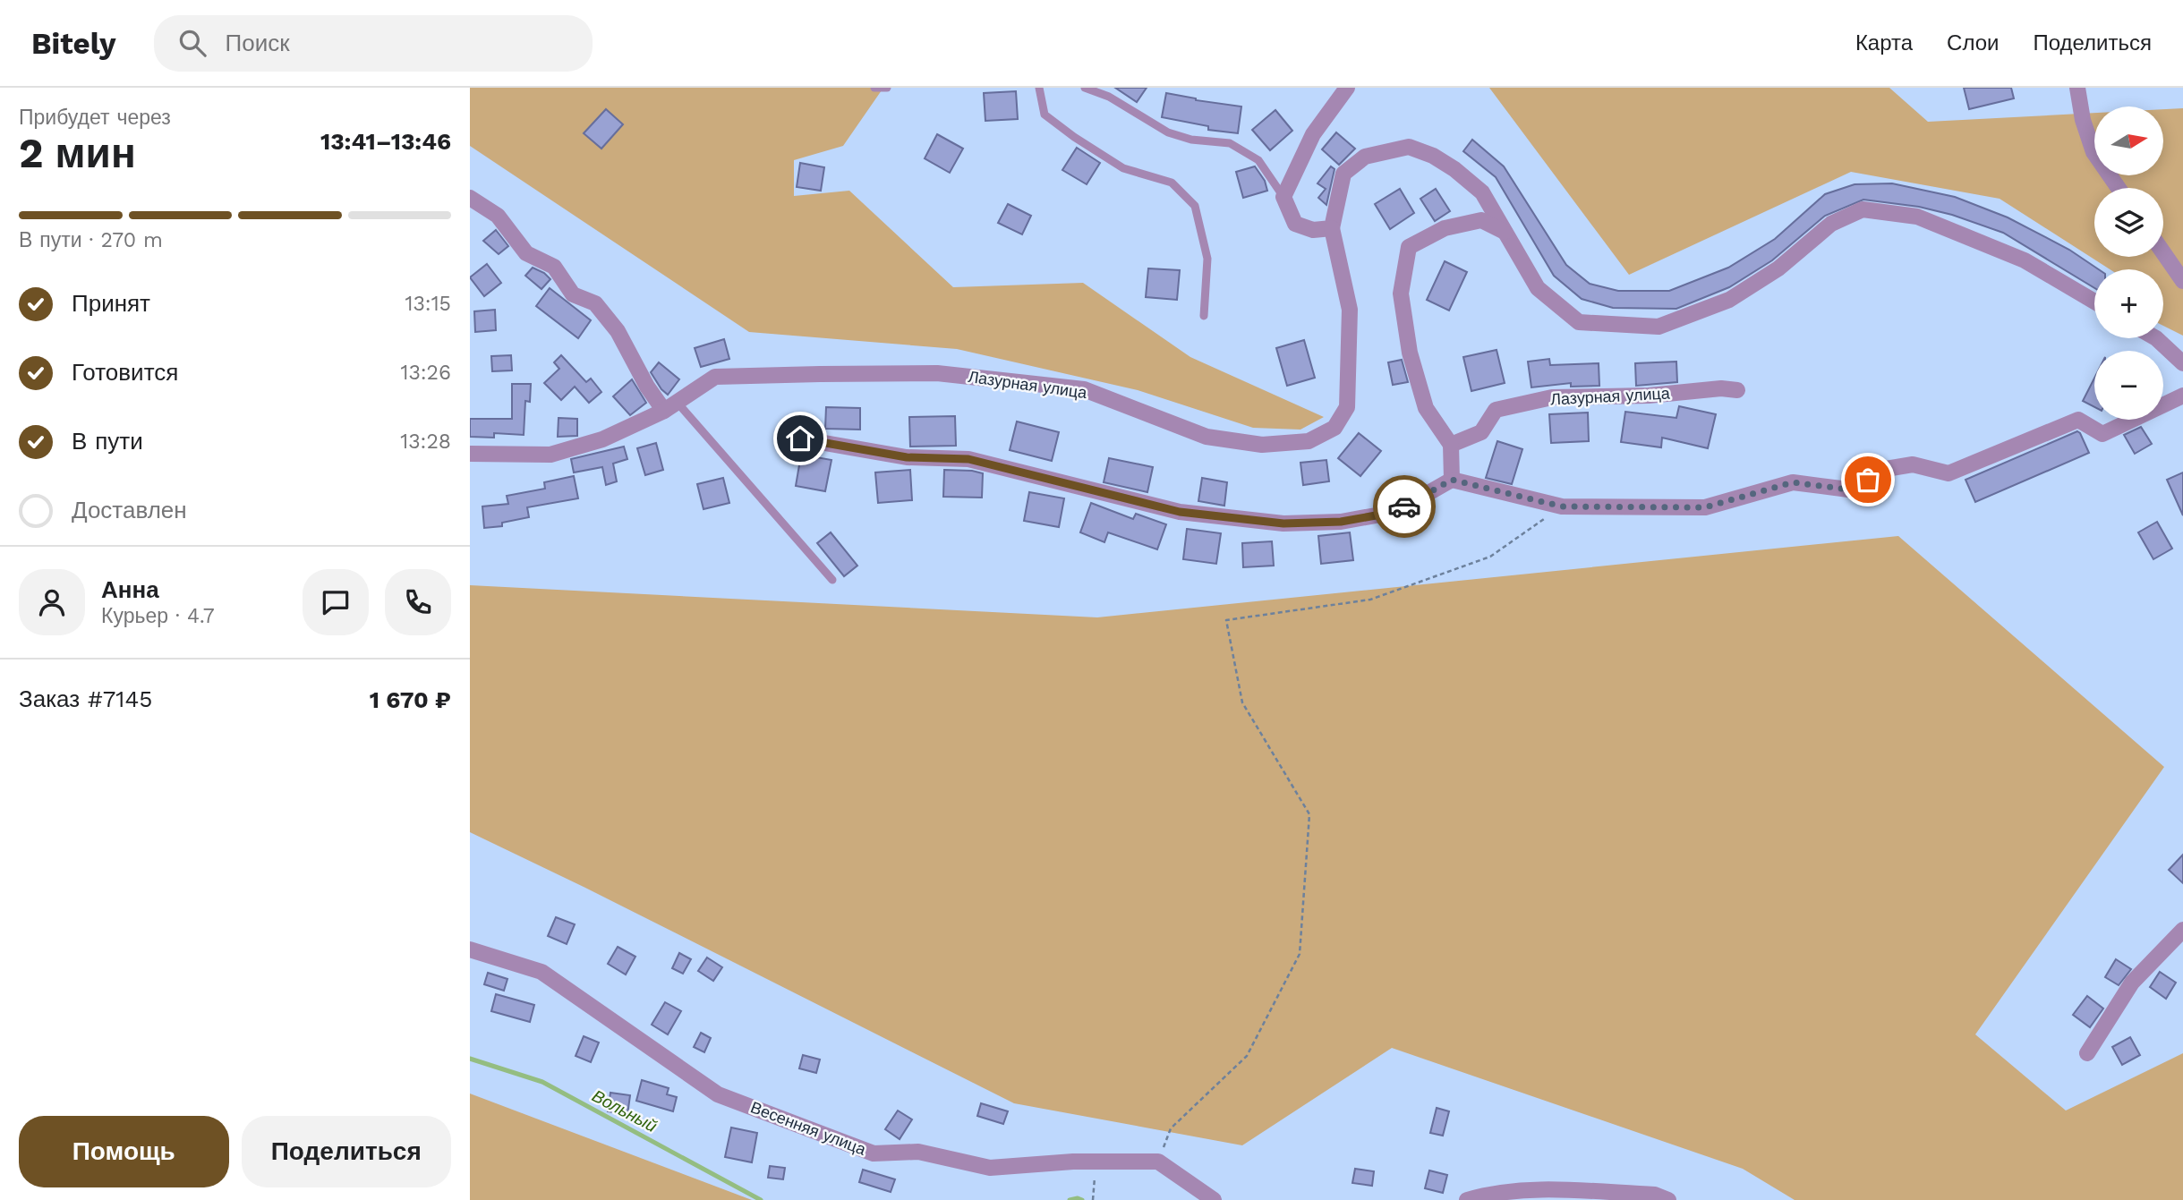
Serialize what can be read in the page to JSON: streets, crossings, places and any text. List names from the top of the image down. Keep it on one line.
{"streets":{"street":["Лазурная улица","Весенняя улица"]},"water":["Вольный"],"north":"right","page":{"header":"Bitely","search":"Поиск","nav":["Карта","Слои","Поделиться"],"heading":["2 мин","Прибудет через","13:41–13:46"],"panel":["Анна","Курьер · 4.7","Заказ #7145","1 670 ₽"],"map_buttons":["+","−"],"bar":"В пути · 270 m","list":[["Принят","13:15"],["Готовится","13:26"],["В пути","13:28"],"Доставлен"],"buttons":["Помощь","Поделиться"]}}
